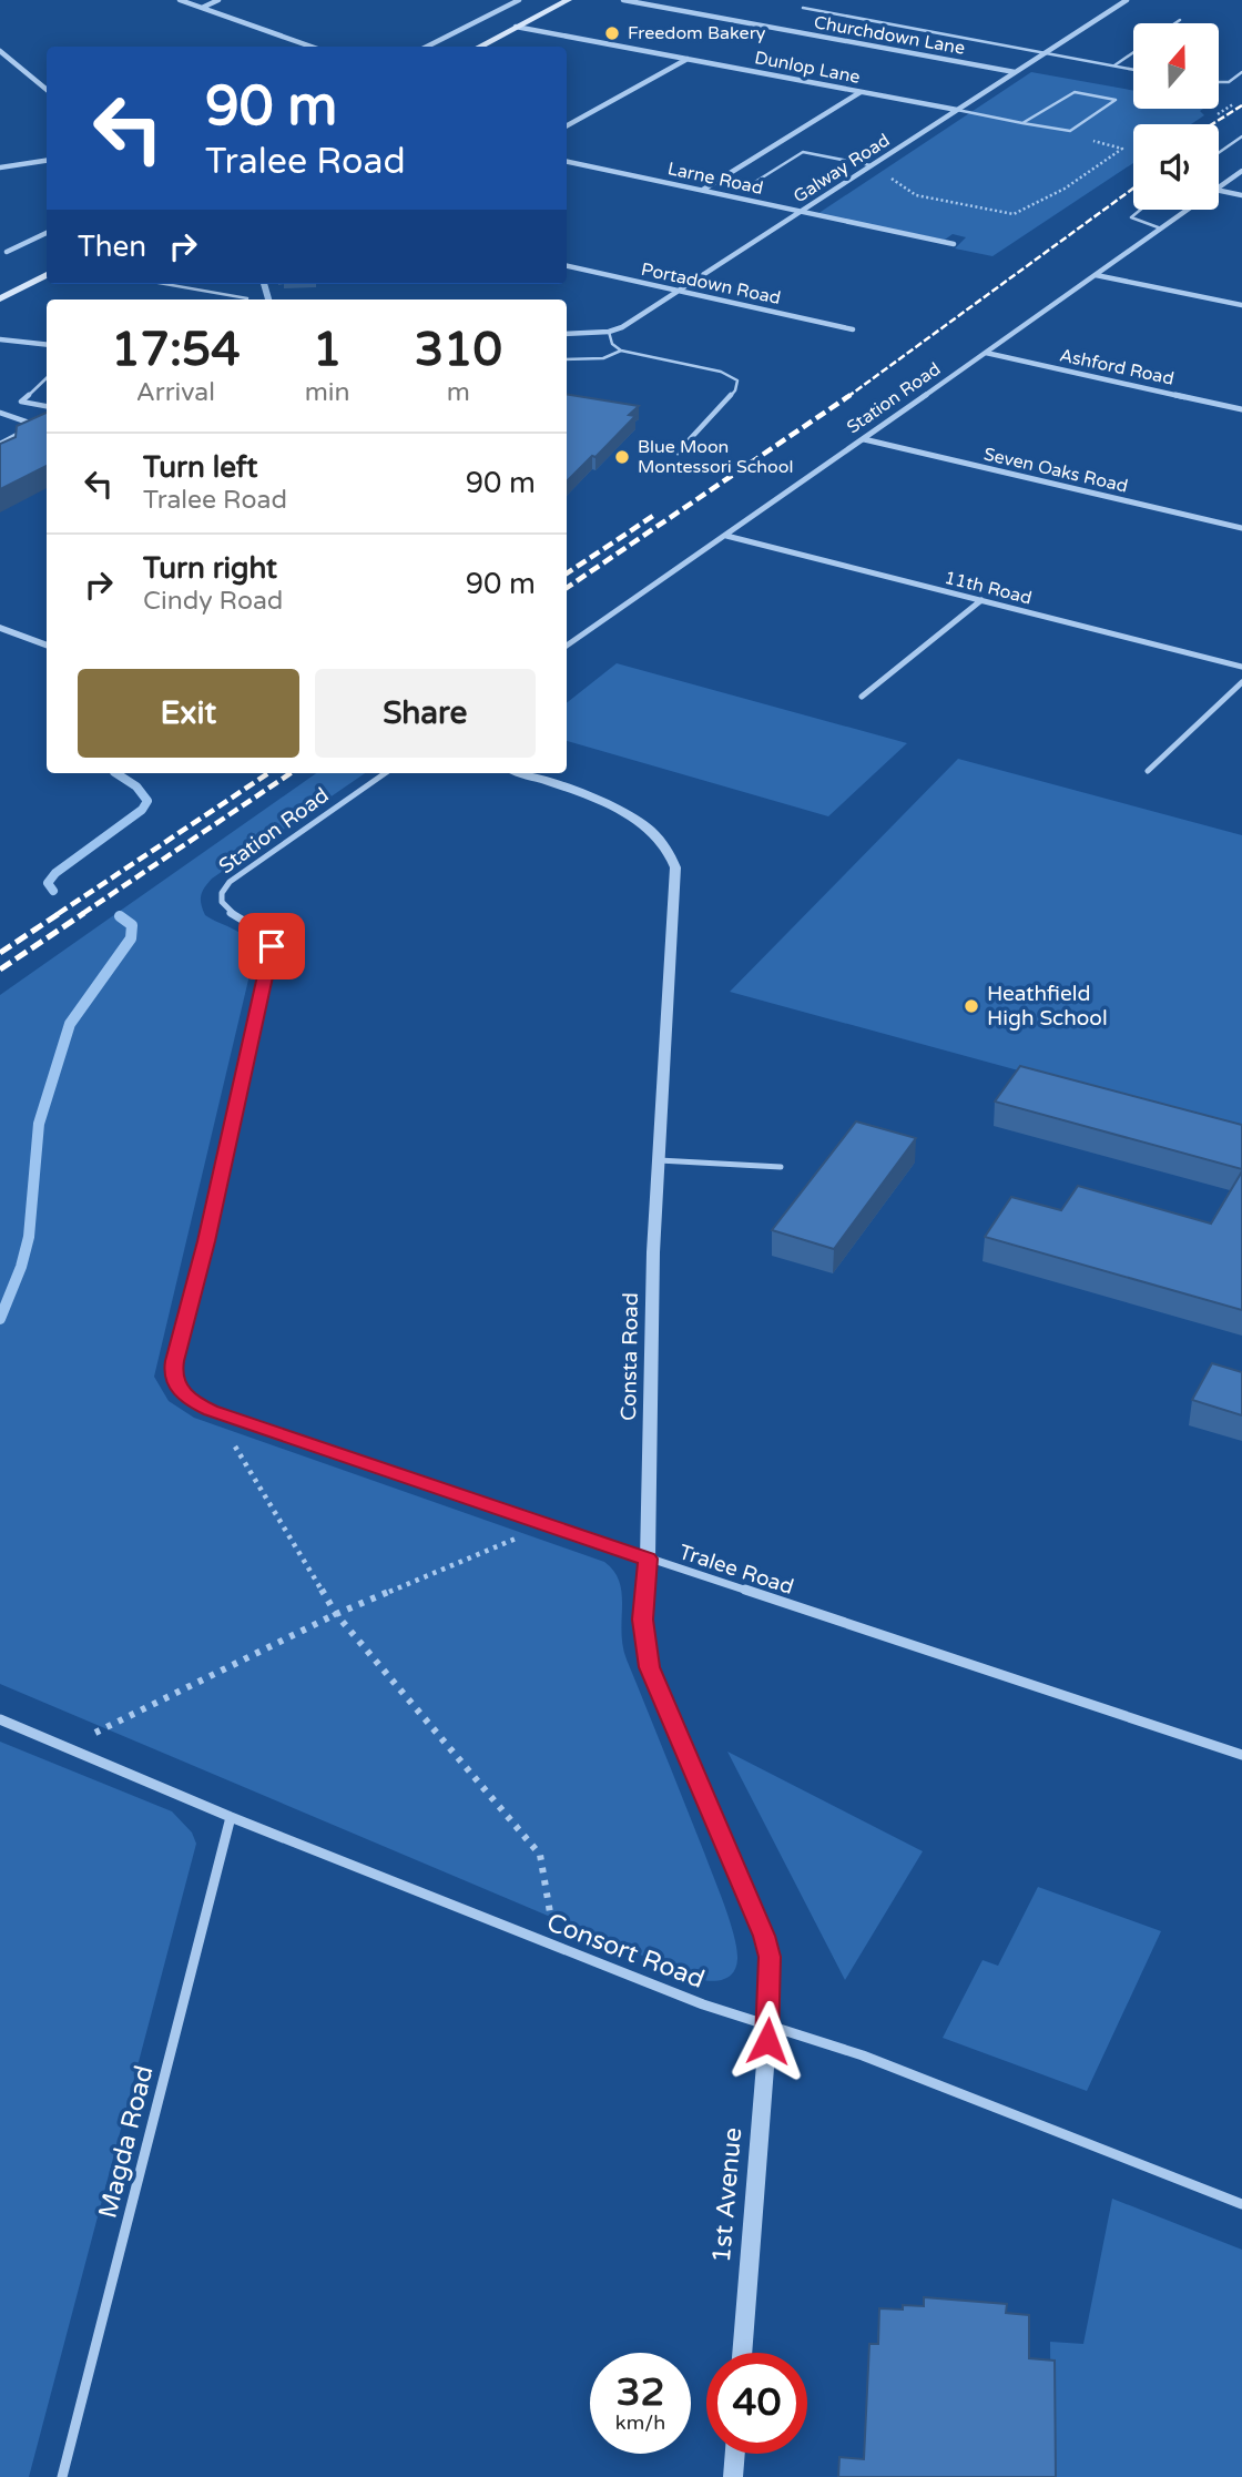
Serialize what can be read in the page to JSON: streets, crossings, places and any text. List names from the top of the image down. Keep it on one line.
{"streets":{"street":["Churchdown Lane","Dunlop Lane","Galway Road","Larne Road","Portadown Road","Ashford Road","Station Road","Seven Oaks Road","11th Road","Consta Road","Tralee Road","Consort Road","Magda Road","1st Avenue"]},"crossings":[["Churchdown Lane","Galway Road"],["Dunlop Lane","Galway Road"],["Galway Road","Larne Road"],["Galway Road","Portadown Road"],["Ashford Road","Station Road"],["Station Road","Seven Oaks Road"],["Station Road","11th Road"],["Station Road","Tralee Road"],["Consta Road","Tralee Road"],["Consta Road","Consort Road"],["Consta Road","1st Avenue"],["Consort Road","Magda Road"],["Consort Road","1st Avenue"]],"places":["Freedom Bakery","Blue Moon Montessori School","Heathfield High School"],"north":"top","page":{"turn":["90 m","Tralee Road"],"then":"Then","eta":["17:54","Arrival","1","min","310","m"],"list":[{"name":"Turn left","note":"Tralee Road","value":"90 m"},{"name":"Turn right","note":"Cindy Road","value":"90 m"}],"buttons":["Exit","Share"],"speed":"32 km/h","limit":"40"}}
